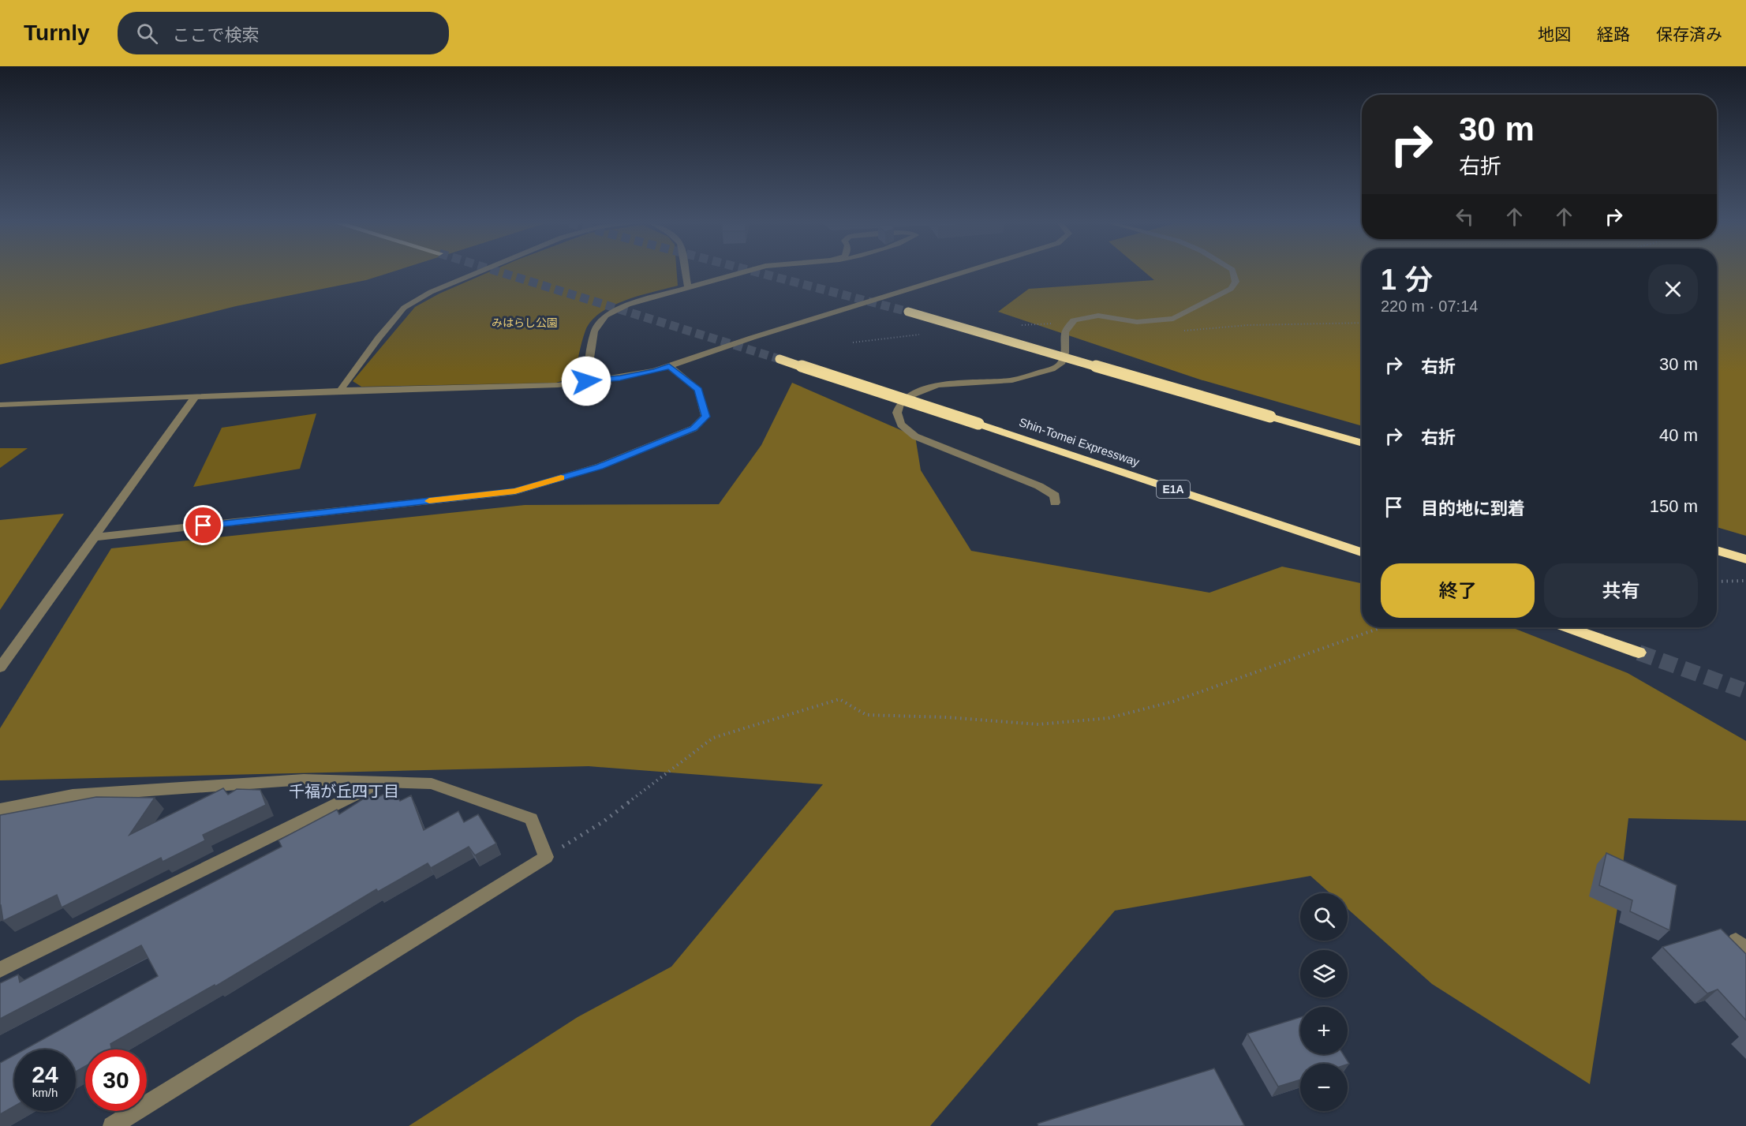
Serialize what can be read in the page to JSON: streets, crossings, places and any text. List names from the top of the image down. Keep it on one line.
{"streets":{"highway":["Shin-Tomei Expressway","E1A"]},"districts":["千福が丘四丁目"],"parks":["みはらし公園"],"page":{"header":"Turnly","search":"ここで検索","nav":["地図","経路","保存済み"],"turn":["30 m","右折"],"heading":["1 分","220 m · 07:14"],"list":[{"name":"右折","value":"30 m"},{"name":"右折","value":"40 m"},{"name":"目的地に到着","value":"150 m"}],"buttons":["終了","共有"],"map_buttons":["+","−"],"speed":"24 km/h","limit":"30"}}
